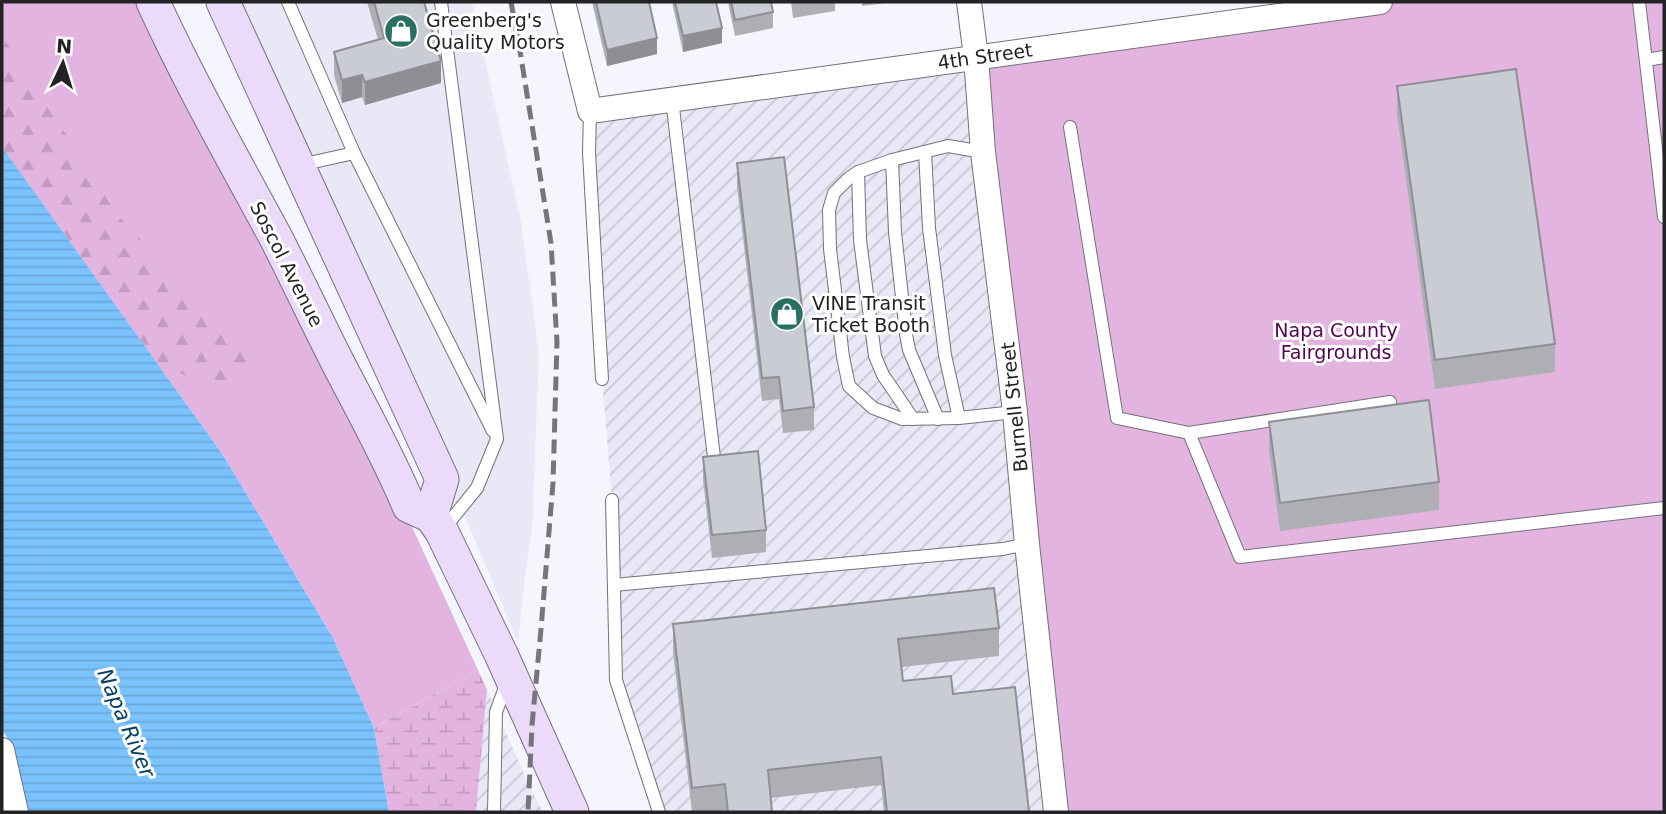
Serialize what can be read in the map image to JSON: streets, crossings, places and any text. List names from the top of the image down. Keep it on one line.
{"streets":{"main road":["Soscol Avenue"],"street":["4th Street","Burnell Street"]},"crossings":[["4th Street","Burnell Street"]],"water":["Napa River"],"parks":["Napa County Fairgrounds"],"places":{"shop":["Greenberg's Quality Motors","VINE Transit Ticket Booth"]},"north":"top"}
